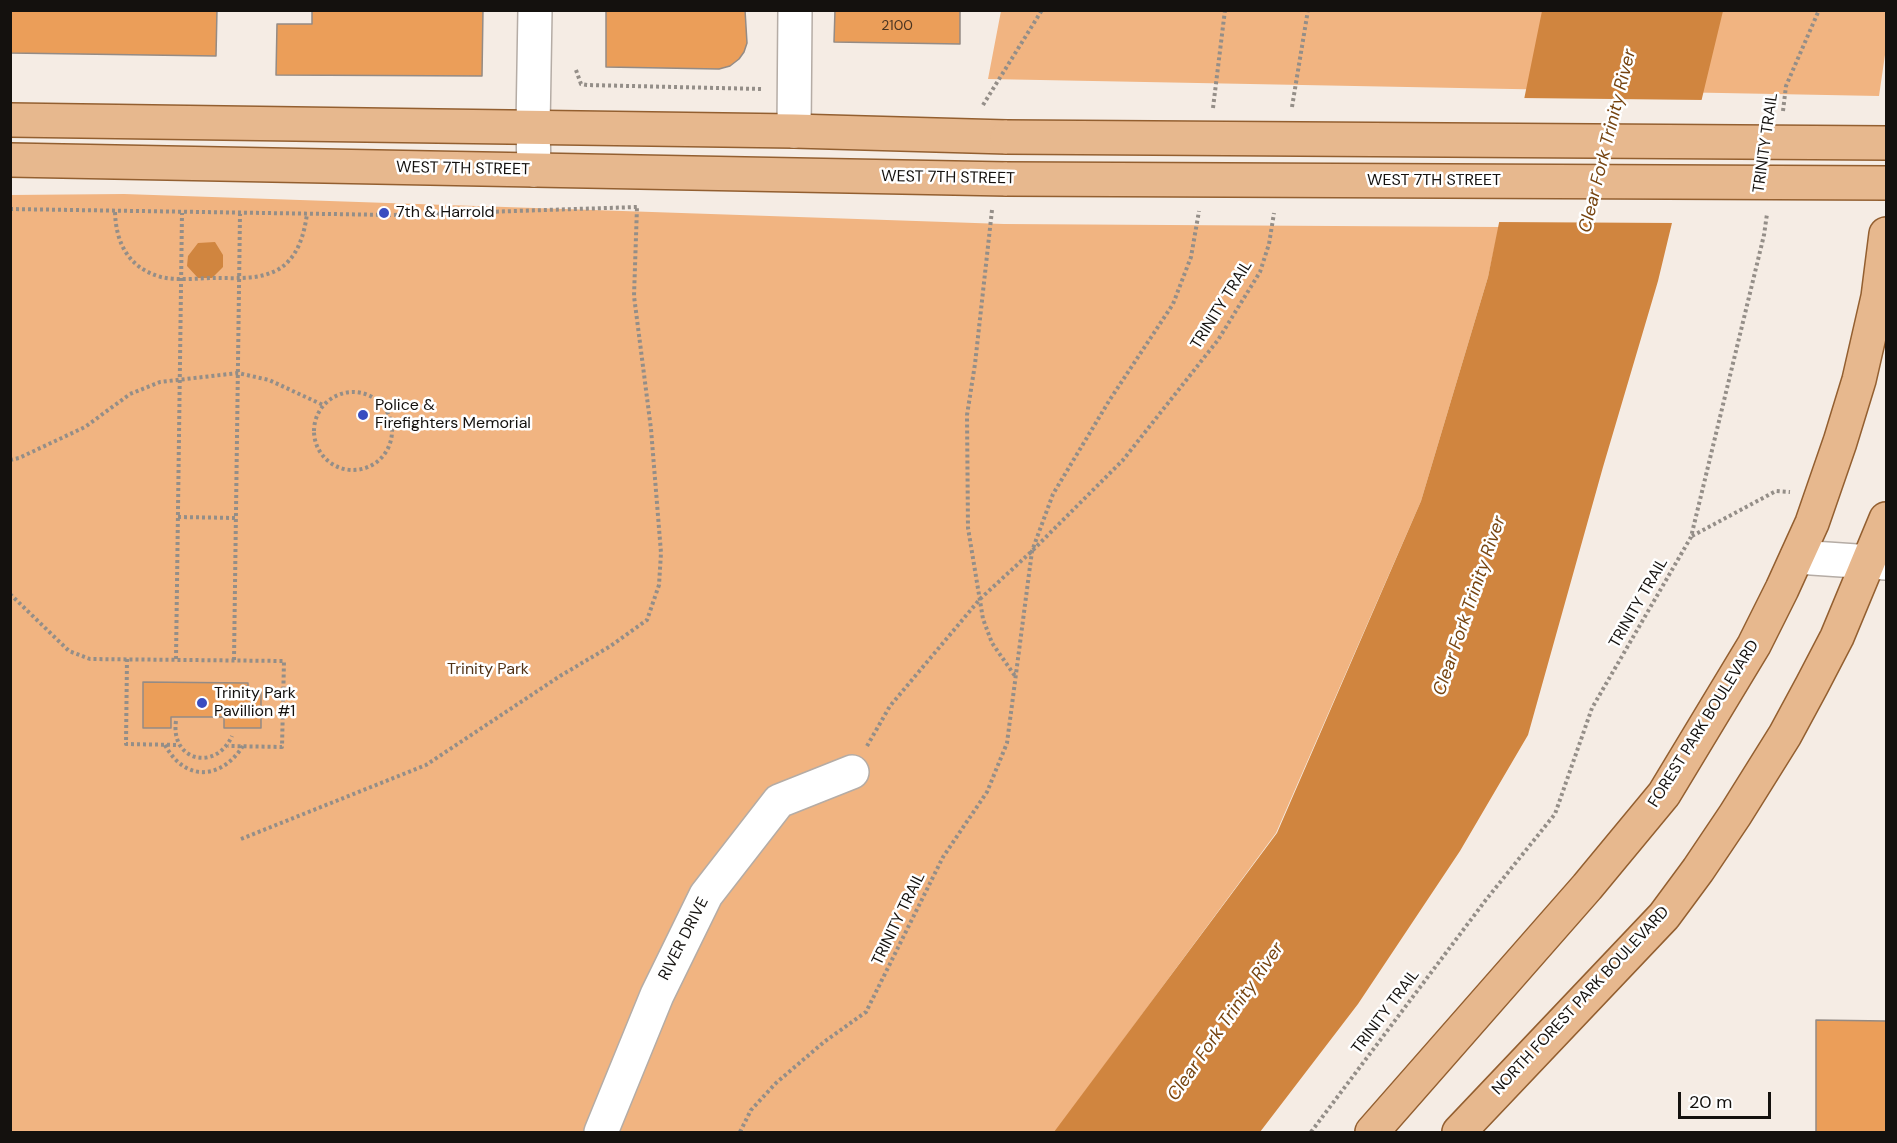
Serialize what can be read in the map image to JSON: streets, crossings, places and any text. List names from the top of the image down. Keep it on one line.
{"streets":{"main road":["WEST 7TH STREET","FOREST PARK BOULEVARD","NORTH FOREST PARK BOULEVARD"],"street":["RIVER DRIVE"],"path":["TRINITY TRAIL"]},"crossings":[["TRINITY TRAIL","RIVER DRIVE"]],"water":["Clear Fork Trinity River"],"parks":["Trinity Park"],"places":["7th & Harrold","Police & Firefighters Memorial","Trinity Park Pavillion #1"],"house_numbers":["2100"],"scale_bar":"20 m"}
